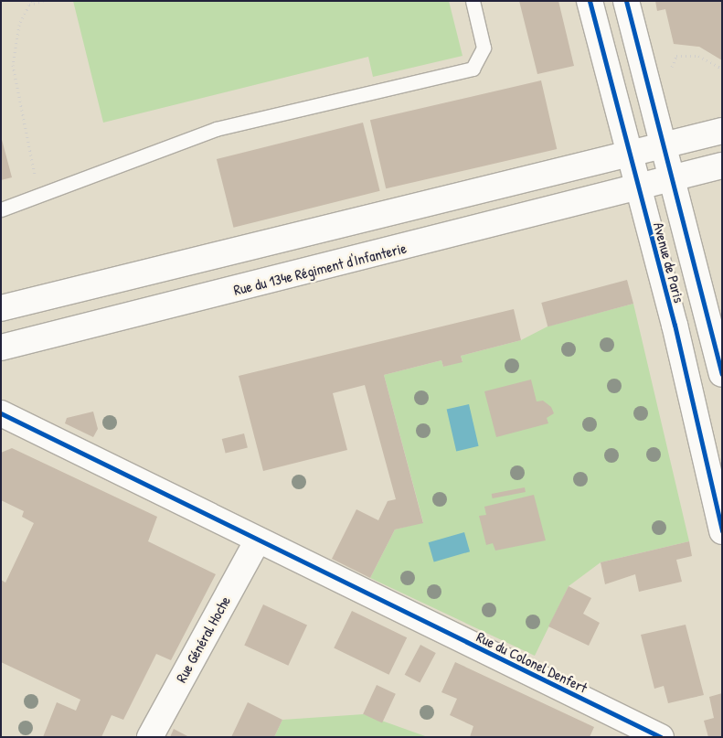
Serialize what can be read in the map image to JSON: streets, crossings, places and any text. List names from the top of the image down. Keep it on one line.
{"streets":{"main road":["Avenue de Paris","Rue du 134e Régiment d'Infanterie","Rue Général Hoche","Rue du Colonel Denfert"]},"crossings":[["Avenue de Paris","Rue du 134e Régiment d'Infanterie"],["Rue Général Hoche","Rue du Colonel Denfert"]]}
